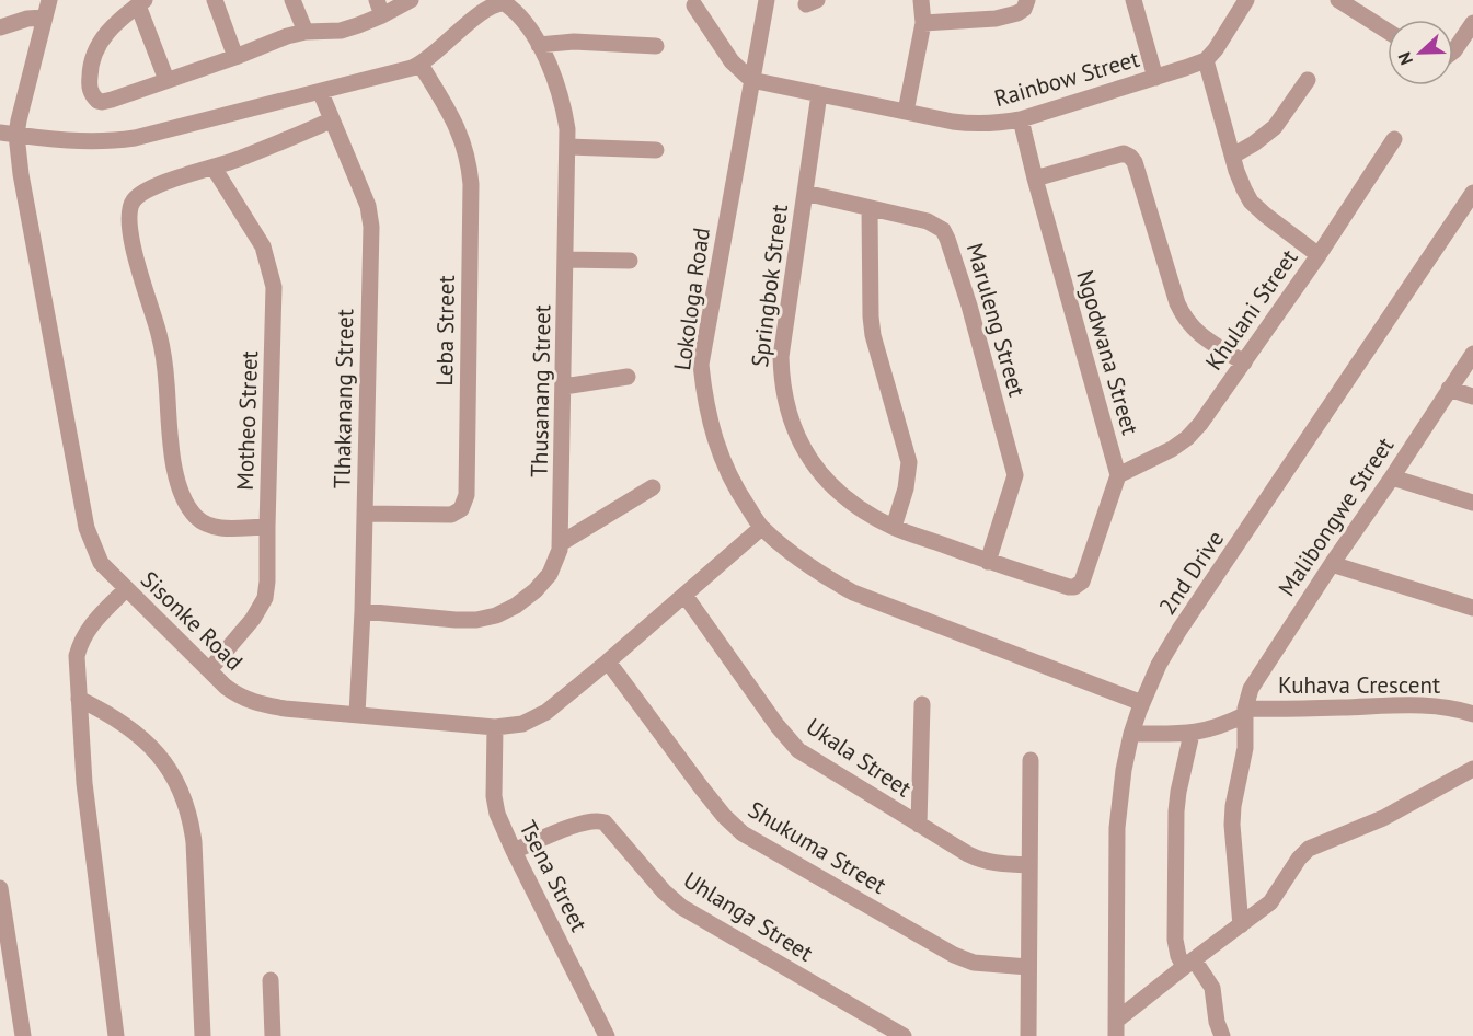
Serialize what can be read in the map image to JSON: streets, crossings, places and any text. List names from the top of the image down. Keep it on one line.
{"streets":{"street":["Rainbow Street","Springbok Street","Lokologa Road","Khulani Street","Maruleng Street","Leba Street","Ngodwana Street","Thusanang Street","Tlhakanang Street","Motheo Street","Malibongwe Street","2nd Drive","Sisonke Road","Kuhava Crescent","Ukala Street","Shukuma Street","Tsena Street","Uhlanga Street"]},"crossings":[["Rainbow Street","Springbok Street"],["Rainbow Street","Lokologa Road"],["Rainbow Street","Ngodwana Street"],["Springbok Street","Khulani Street"],["Springbok Street","Maruleng Street"],["Springbok Street","Ngodwana Street"],["Lokologa Road","2nd Drive"],["Lokologa Road","Sisonke Road"],["Khulani Street","Ngodwana Street"],["Leba Street","Tlhakanang Street"],["Thusanang Street","Tlhakanang Street"],["Tlhakanang Street","Sisonke Road"],["Motheo Street","Sisonke Road"],["Malibongwe Street","Kuhava Crescent"],["Sisonke Road","Ukala Street"],["Sisonke Road","Shukuma Street"],["Sisonke Road","Tsena Street"],["Tsena Street","Uhlanga Street"]],"north":"left"}
